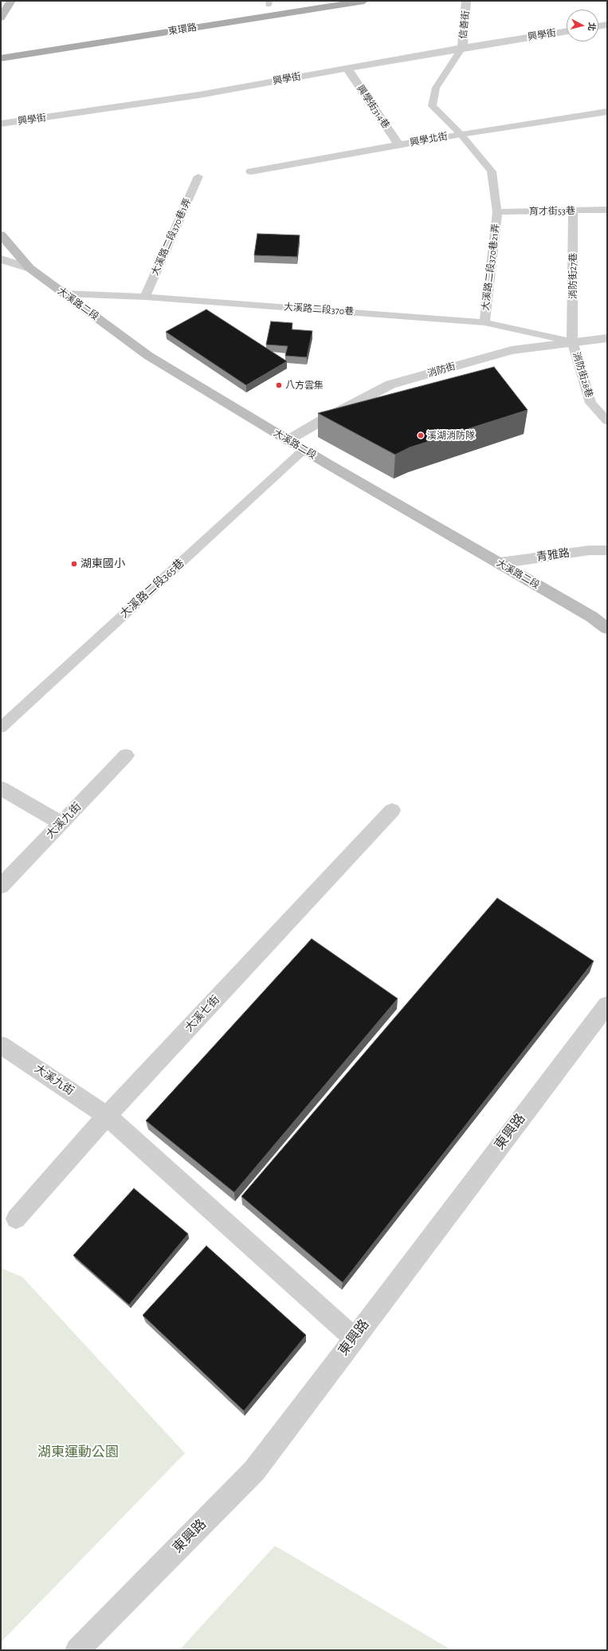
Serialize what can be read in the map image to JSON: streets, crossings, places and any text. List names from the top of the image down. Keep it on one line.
{"streets":{"main road":["東環路","大溪路二段"],"street":["信善街","興學街","興學街314巷","興學北街","消防街","青雅路","大溪九街","大溪七街","東興路"],"lane":["育才街53巷","大溪路二段370巷1弄","大溪路二段370巷21弄","消防街27巷","大溪路二段370巷","消防街28巷","大溪路二段365巷"]},"crossings":[["信善街","興學街"],["信善街","大溪路二段370巷21弄"],["興學街","興學街314巷"],["興學街","大溪路二段370巷21弄"],["興學街314巷","興學北街"],["興學北街","大溪路二段370巷21弄"],["育才街53巷","大溪路二段370巷21弄"],["育才街53巷","消防街27巷"],["大溪路二段370巷1弄","大溪路二段370巷"],["大溪路二段370巷21弄","大溪路二段370巷"],["消防街27巷","大溪路二段370巷"],["消防街27巷","消防街"],["消防街27巷","消防街28巷"],["大溪路二段","大溪路二段370巷"],["大溪路二段","消防街"],["大溪路二段","青雅路"],["大溪路二段","大溪路二段365巷"],["大溪路二段370巷","消防街"],["大溪路二段370巷","消防街28巷"],["消防街","消防街28巷"],["大溪九街","大溪七街"],["大溪九街","東興路"]],"parks":["湖東運動公園"],"places":["八方雲集","溪湖消防隊","湖東國小"],"north":"right"}
